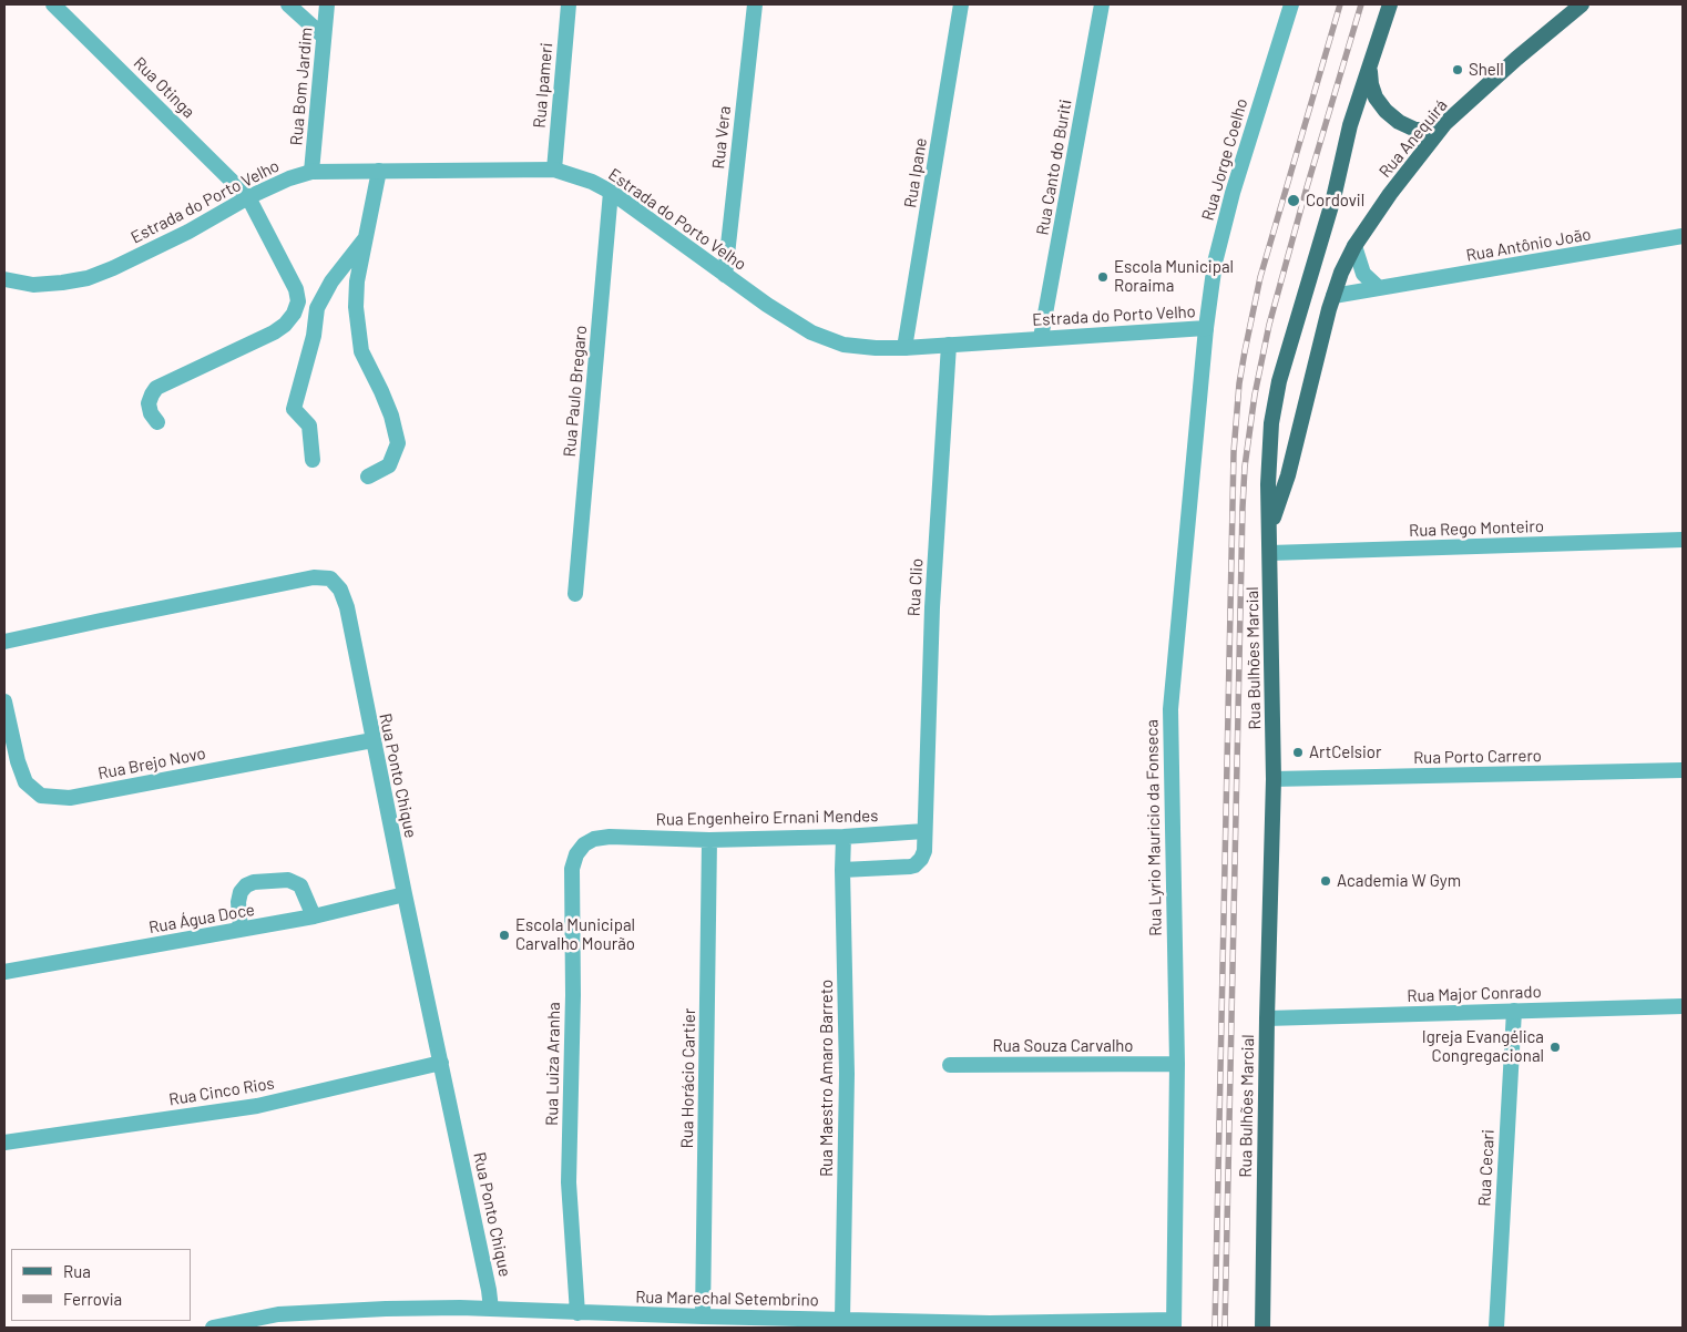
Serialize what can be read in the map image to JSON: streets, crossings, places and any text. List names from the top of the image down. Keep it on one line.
{"streets":{"main road":["Rua Anequirá","Rua Bulhões Marcial"],"street":["Rua Ipameri","Rua Bom Jardim","Rua Otinga","Rua Vera","Rua Jorge Coelho","Rua Canto do Buriti","Rua Ipane","Estrada do Porto Velho","Rua Antônio João","Rua Paulo Bregaro","Rua Rego Monteiro","Rua Clio","Rua Porto Carrero","Rua Brejo Novo","Rua Ponto Chique","Rua Engenheiro Ernani Mendes","Rua Lyrio Mauricio da Fonseca","Rua Água Doce","Rua Major Conrado","Rua Souza Carvalho","Rua Luiza Aranha","Rua Horácio Cartier","Rua Maestro Amaro Barreto","Rua Cinco Rios","Rua Cecari","Rua Marechal Setembrino"]},"crossings":[["Rua Ipameri","Estrada do Porto Velho"],["Rua Bom Jardim","Estrada do Porto Velho"],["Rua Otinga","Estrada do Porto Velho"],["Rua Vera","Estrada do Porto Velho"],["Rua Anequirá","Rua Antônio João"],["Rua Anequirá","Rua Bulhões Marcial"],["Rua Jorge Coelho","Estrada do Porto Velho"],["Rua Jorge Coelho","Rua Lyrio Mauricio da Fonseca"],["Rua Canto do Buriti","Estrada do Porto Velho"],["Rua Ipane","Estrada do Porto Velho"],["Estrada do Porto Velho","Rua Paulo Bregaro"],["Estrada do Porto Velho","Rua Clio"],["Estrada do Porto Velho","Rua Lyrio Mauricio da Fonseca"],["Rua Rego Monteiro","Rua Bulhões Marcial"],["Rua Clio","Rua Engenheiro Ernani Mendes"],["Rua Clio","Rua Maestro Amaro Barreto"],["Rua Bulhões Marcial","Rua Porto Carrero"],["Rua Bulhões Marcial","Rua Major Conrado"],["Rua Brejo Novo","Rua Ponto Chique"],["Rua Ponto Chique","Rua Água Doce"],["Rua Ponto Chique","Rua Cinco Rios"],["Rua Ponto Chique","Rua Marechal Setembrino"],["Rua Engenheiro Ernani Mendes","Rua Luiza Aranha"],["Rua Engenheiro Ernani Mendes","Rua Horácio Cartier"],["Rua Engenheiro Ernani Mendes","Rua Maestro Amaro Barreto"],["Rua Lyrio Mauricio da Fonseca","Rua Souza Carvalho"],["Rua Lyrio Mauricio da Fonseca","Rua Marechal Setembrino"],["Rua Major Conrado","Rua Cecari"],["Rua Luiza Aranha","Rua Marechal Setembrino"],["Rua Horácio Cartier","Rua Marechal Setembrino"],["Rua Maestro Amaro Barreto","Rua Marechal Setembrino"]],"places":["Shell","Cordovil","Escola Municipal Roraima","ArtCelsior","Academia W Gym","Escola Municipal Carvalho Mourão","Igreja Evangélica Congregacional"],"legend":["Rua","Ferrovia"]}
